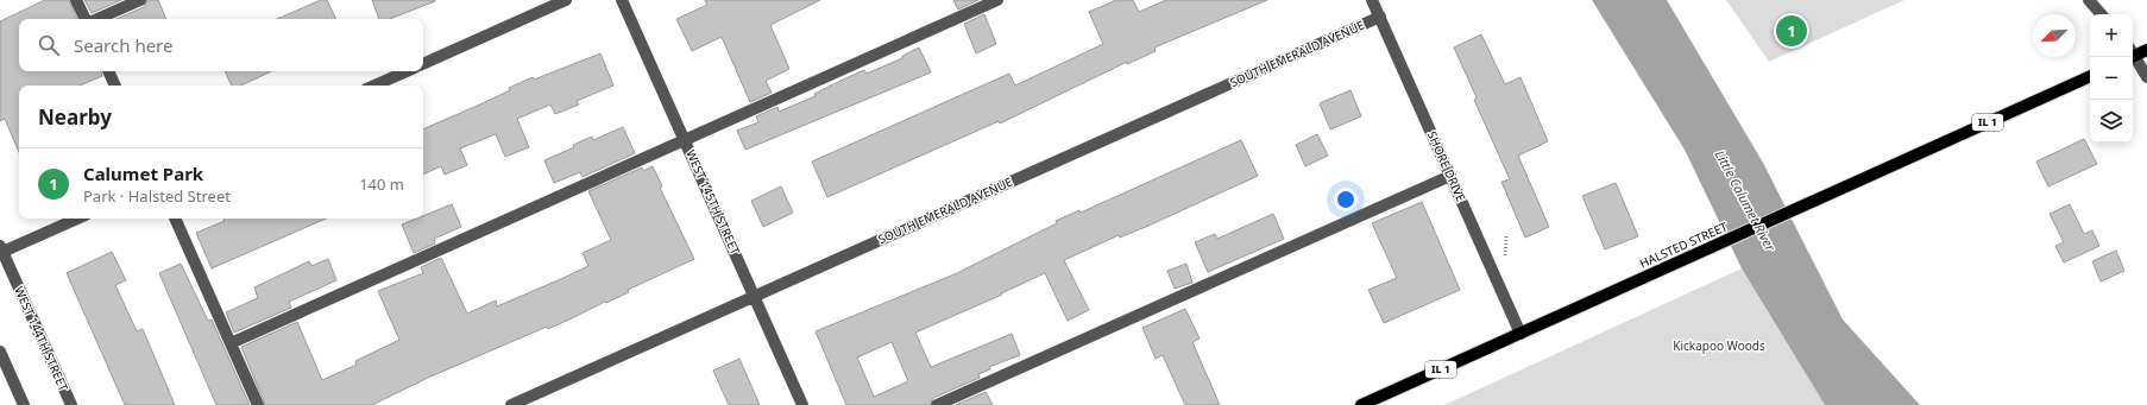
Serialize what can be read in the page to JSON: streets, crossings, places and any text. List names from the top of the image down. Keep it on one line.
{"streets":{"main road":["IL 1","HALSTED STREET"],"street":["SOUTH EMERALD AVENUE","SHORE DRIVE","WEST 145TH STREET","WEST 144TH STREET"]},"crossings":[["SOUTH EMERALD AVENUE","SHORE DRIVE"],["SOUTH EMERALD AVENUE","WEST 145TH STREET"],["SHORE DRIVE","HALSTED STREET"]],"water":["Little Calumet River"],"parks":["Kickapoo Woods"],"north":"bottom left","page":{"pins":"1","map_buttons":["+","−"],"search":"Search here","heading":"Nearby","list":[{"mark":"1","name":"Calumet Park","note":"Park · Halsted Street","value":"140 m"}]}}
